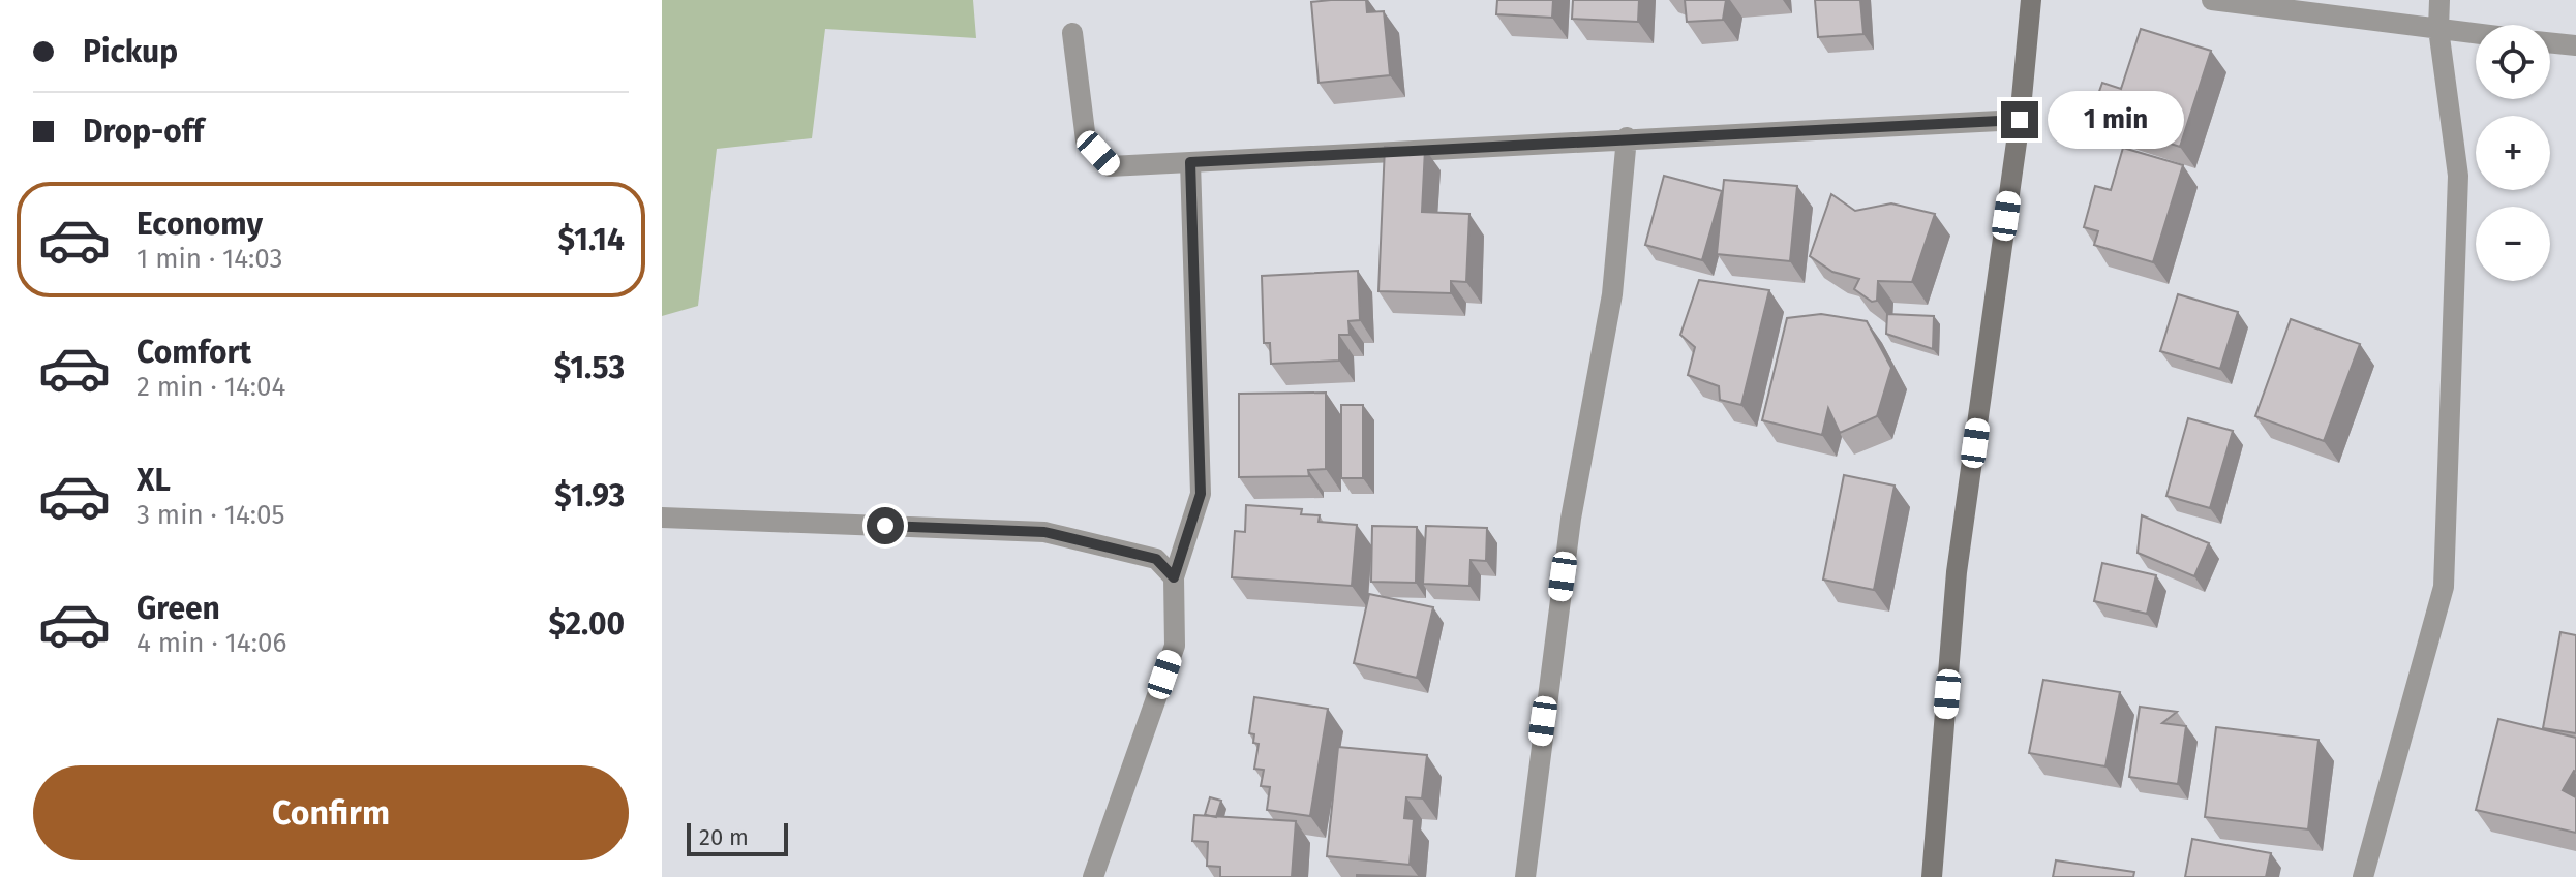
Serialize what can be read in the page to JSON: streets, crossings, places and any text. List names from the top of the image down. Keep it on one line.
{"scale_bar":"20 m","page":{"banner":["Pickup","Drop-off"],"map_buttons":["+","−"],"bubble":"1 min","list":[{"name":"Economy","note":"1 min · 14:03","value":"$1.14"},{"name":"Comfort","note":"2 min · 14:04","value":"$1.53"},{"name":"XL","note":"3 min · 14:05","value":"$1.93"},{"name":"Green","note":"4 min · 14:06","value":"$2.00"}],"buttons":"Confirm","scale":"20 m"}}
